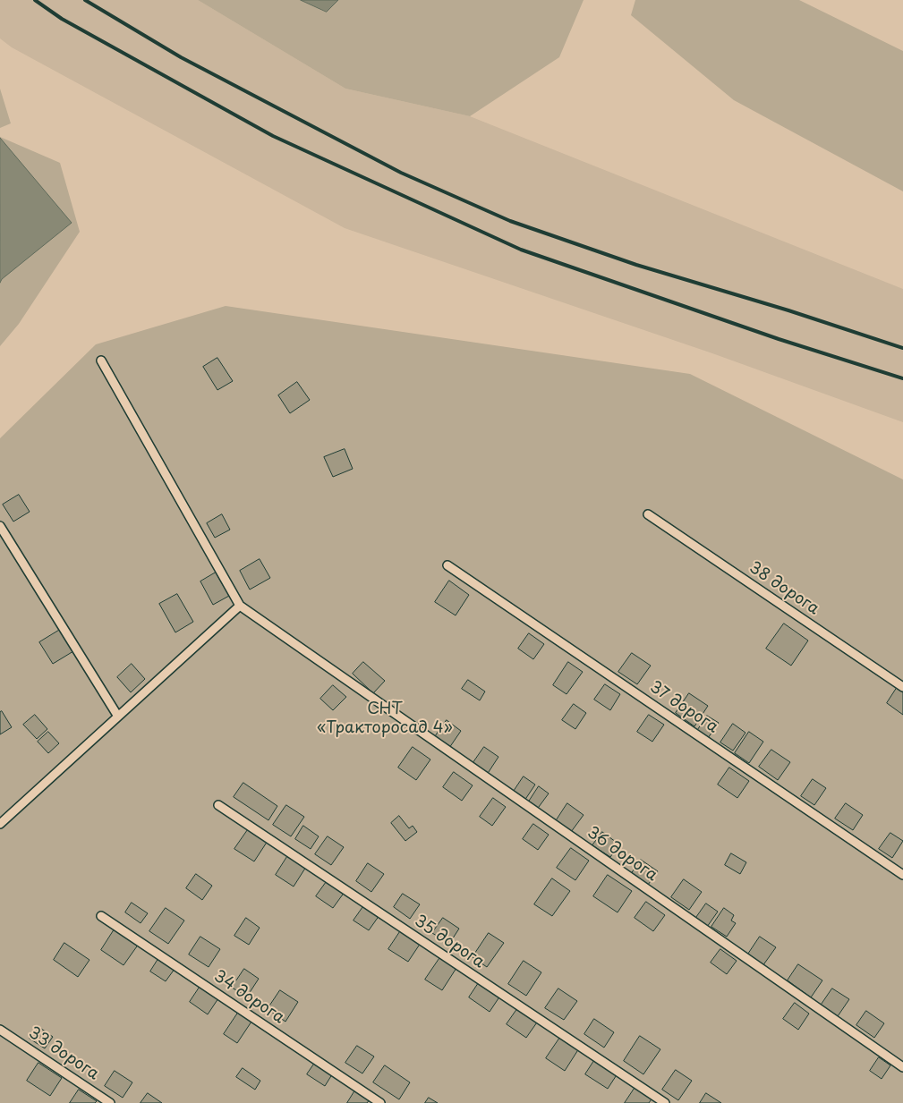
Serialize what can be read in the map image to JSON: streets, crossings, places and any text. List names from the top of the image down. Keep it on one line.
{"streets":{"lane":["38 дорога","37 дорога","36 дорога","35 дорога","34 дорога","33 дорога"]},"parks":["СНТ «Тракторосад 4»"]}
